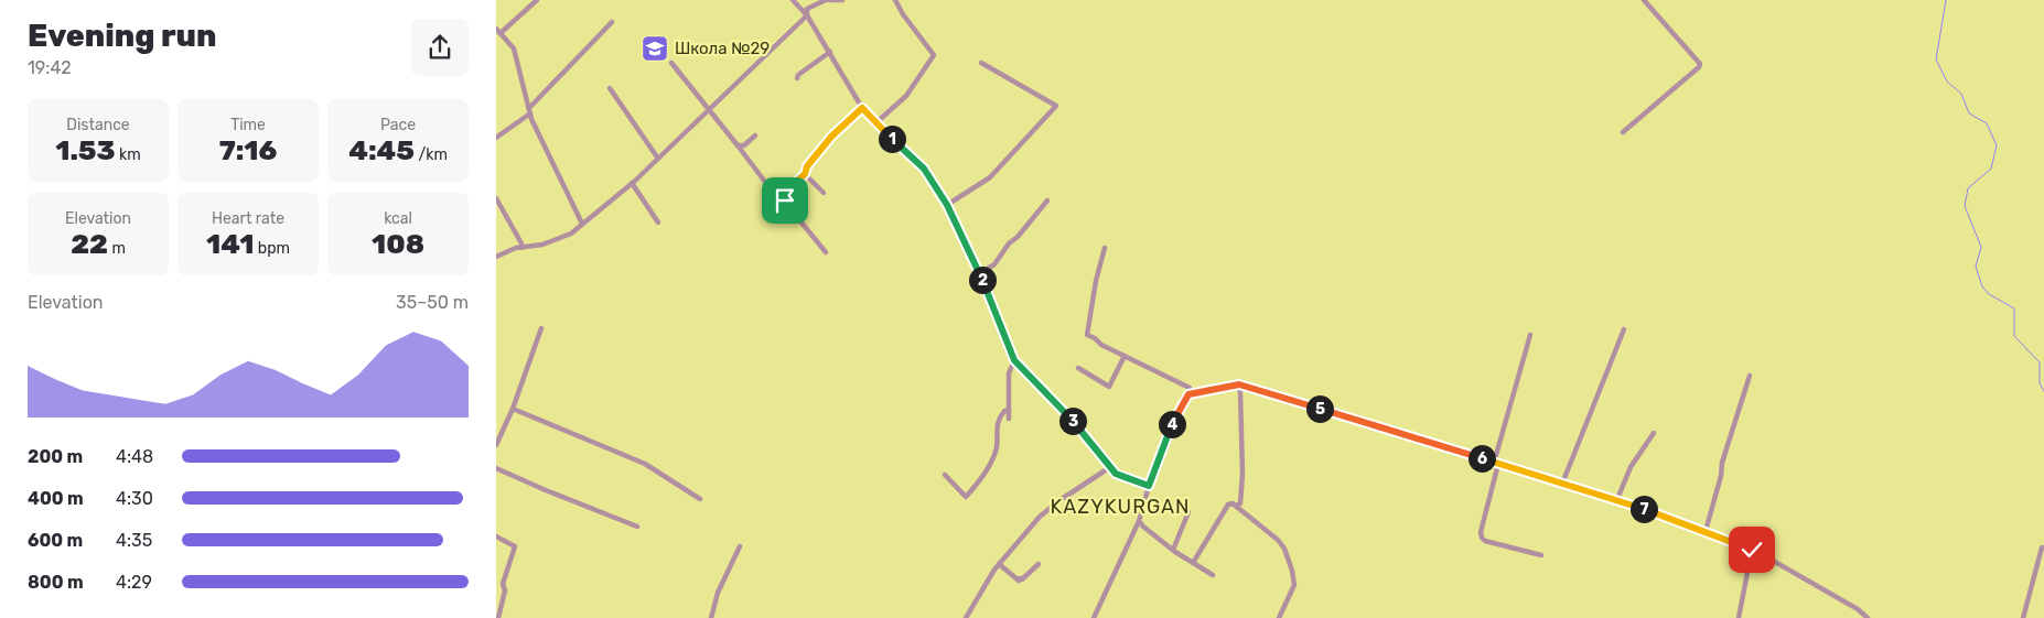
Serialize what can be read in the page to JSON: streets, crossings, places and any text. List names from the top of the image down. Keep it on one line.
{"districts":["KAZYKURGAN"],"places":{"school or university":["Школа №29"]},"page":{"heading":["Evening run","19:42"],"stats":[["Distance","1.53 km"],["Time","7:16"],["Pace","4:45 /km"],["Elevation","22 m"],["Heart rate","141 bpm"],["kcal","108"]],"pins":["1","2","5","3","4","6","7"],"chart":["Elevation","35–50 m"],"list":[{"name":"200 m","note":"4:48"},{"name":"400 m","note":"4:30"},{"name":"600 m","note":"4:35"},{"name":"800 m","note":"4:29"}]}}
